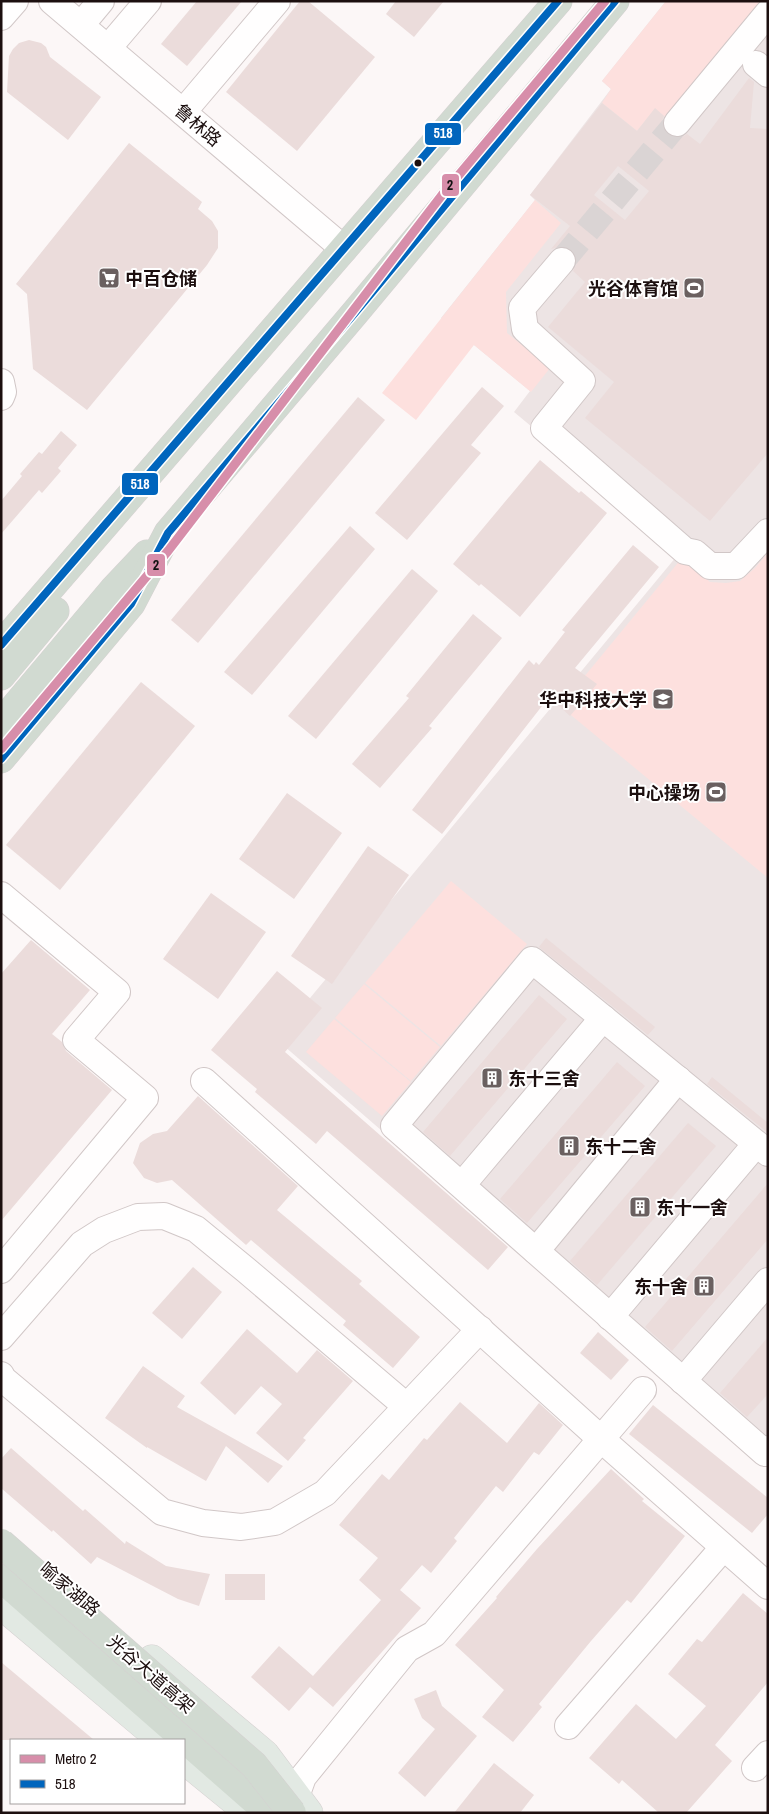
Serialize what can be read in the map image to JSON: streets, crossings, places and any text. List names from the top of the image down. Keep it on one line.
{"streets":{"highway":["光谷大道高架"],"main road":["喻家湖路"],"street":["鲁林路"]},"crossings":[["喻家湖路","光谷大道高架"]],"places":{"supermarket":["中百仓储"],"sports":["光谷体育馆","中心操场"],"school or university":["华中科技大学"],"building":["东十三舍","东十二舍","东十一舍","东十舍"]},"lines":["metro line 2","transit line 518"],"legend":["Metro 2","518"]}
